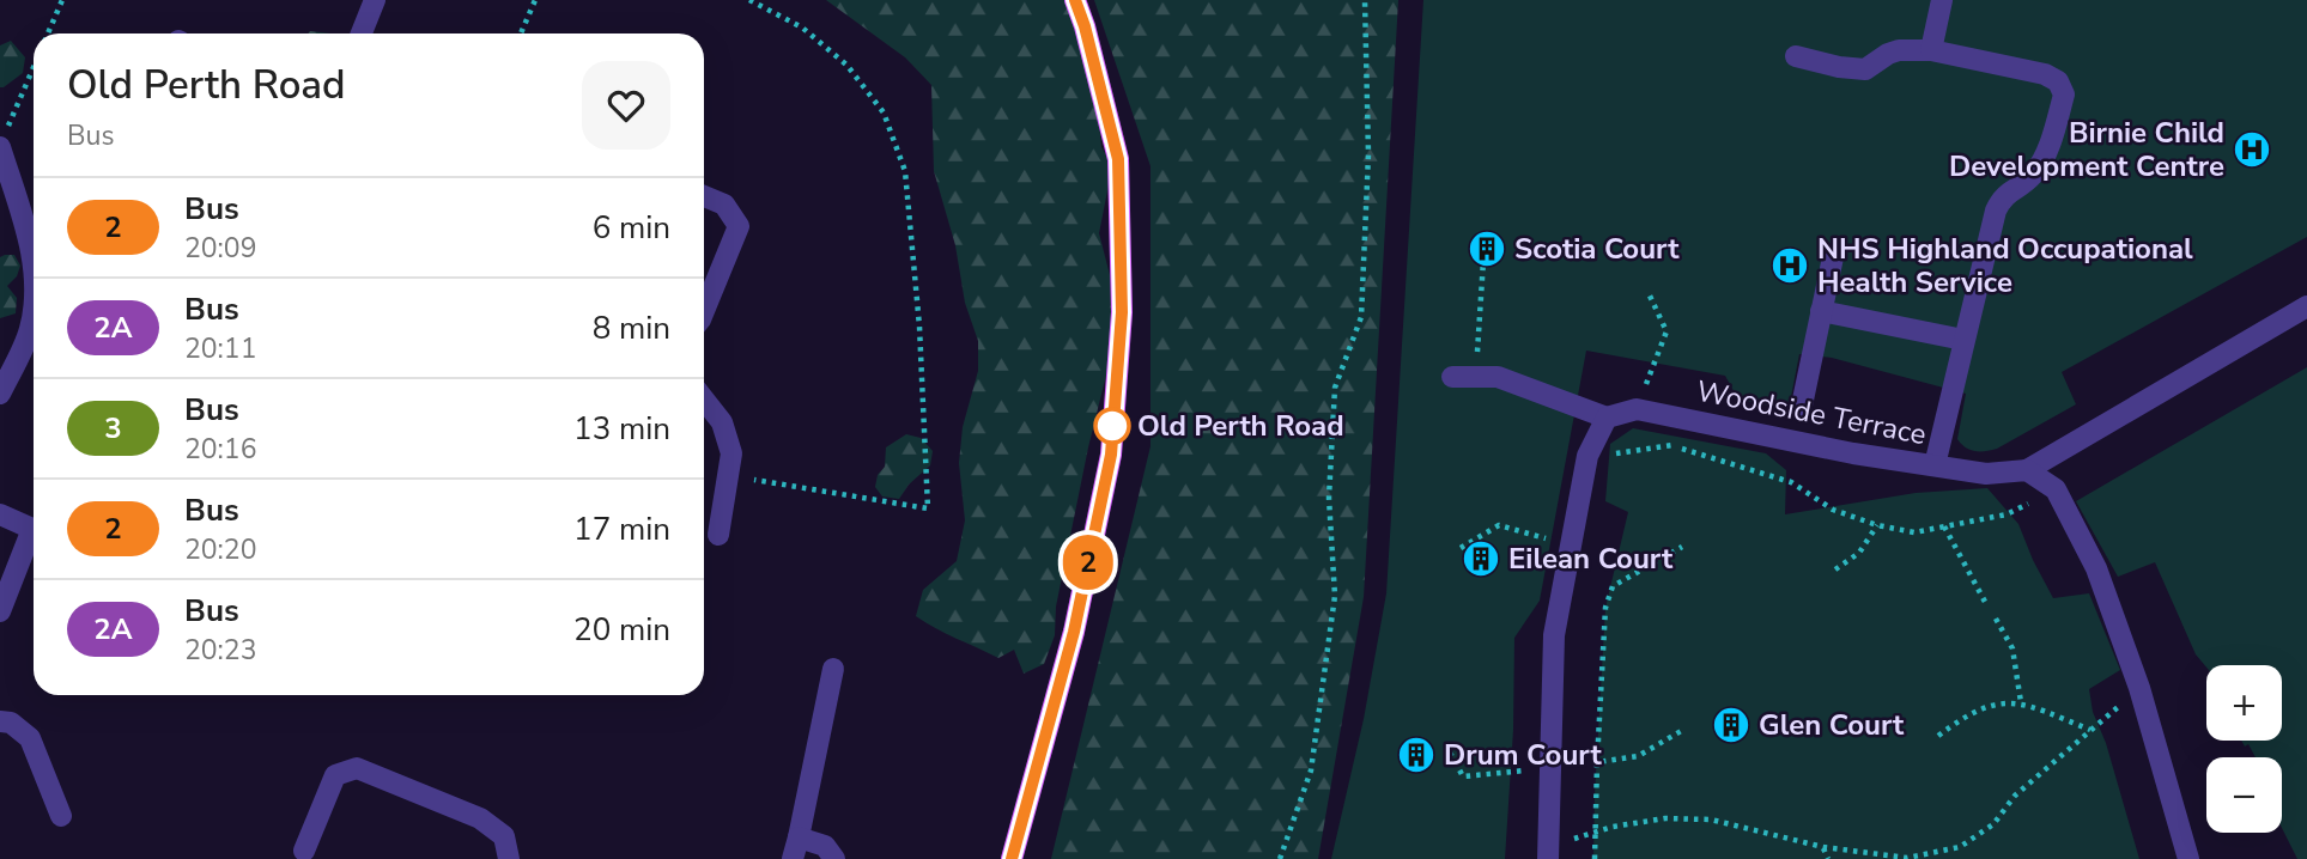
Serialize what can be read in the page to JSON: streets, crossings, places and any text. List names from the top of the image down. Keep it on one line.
{"streets":{"street":["Woodside Terrace"]},"places":{"hospital":["Birnie Child Development Centre","NHS Highland Occupational Health Service"],"building":["Scotia Court","Eilean Court","Glen Court","Drum Court"],"other":["Old Perth Road"]},"lines":["bus line 2"],"page":{"on_map":"2","heading":["Old Perth Road","Bus"],"list":[{"mark":"2","name":"Bus","note":"20:09","value":"6 min"},{"mark":"2A","name":"Bus","note":"20:11","value":"8 min"},{"mark":"3","name":"Bus","note":"20:16","value":"13 min"},{"mark":"2","name":"Bus","note":"20:20","value":"17 min"},{"mark":"2A","name":"Bus","note":"20:23","value":"20 min"}],"map_buttons":["+","−"]}}
